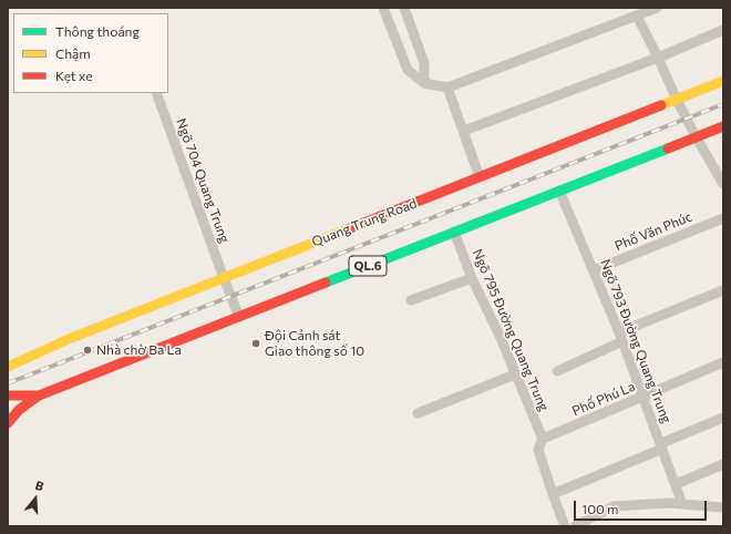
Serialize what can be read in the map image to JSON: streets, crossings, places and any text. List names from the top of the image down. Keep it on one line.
{"streets":{"highway":["Quang Trung Road","QL.6"],"street":["Ngõ 704 Quang Trung","Phố Văn Phúc","Ngõ 795 Đường Quang Trung","Ngõ 793 Đường Quang Trung","Phố Phú La"]},"crossings":[["Ngõ 704 Quang Trung","Quang Trung Road"],["Ngõ 704 Quang Trung","QL.6"],["Phố Văn Phúc","Ngõ 793 Đường Quang Trung"],["QL.6","Ngõ 795 Đường Quang Trung"],["QL.6","Ngõ 793 Đường Quang Trung"],["Ngõ 795 Đường Quang Trung","Phố Phú La"],["Ngõ 793 Đường Quang Trung","Phố Phú La"]],"places":["Đội Cảnh sát Giao thông số 10","Nhà chờ Ba La"],"legend":["Thông thoáng","Chậm","Kẹt xe"],"scale_bar":"100 m","north":"top"}
